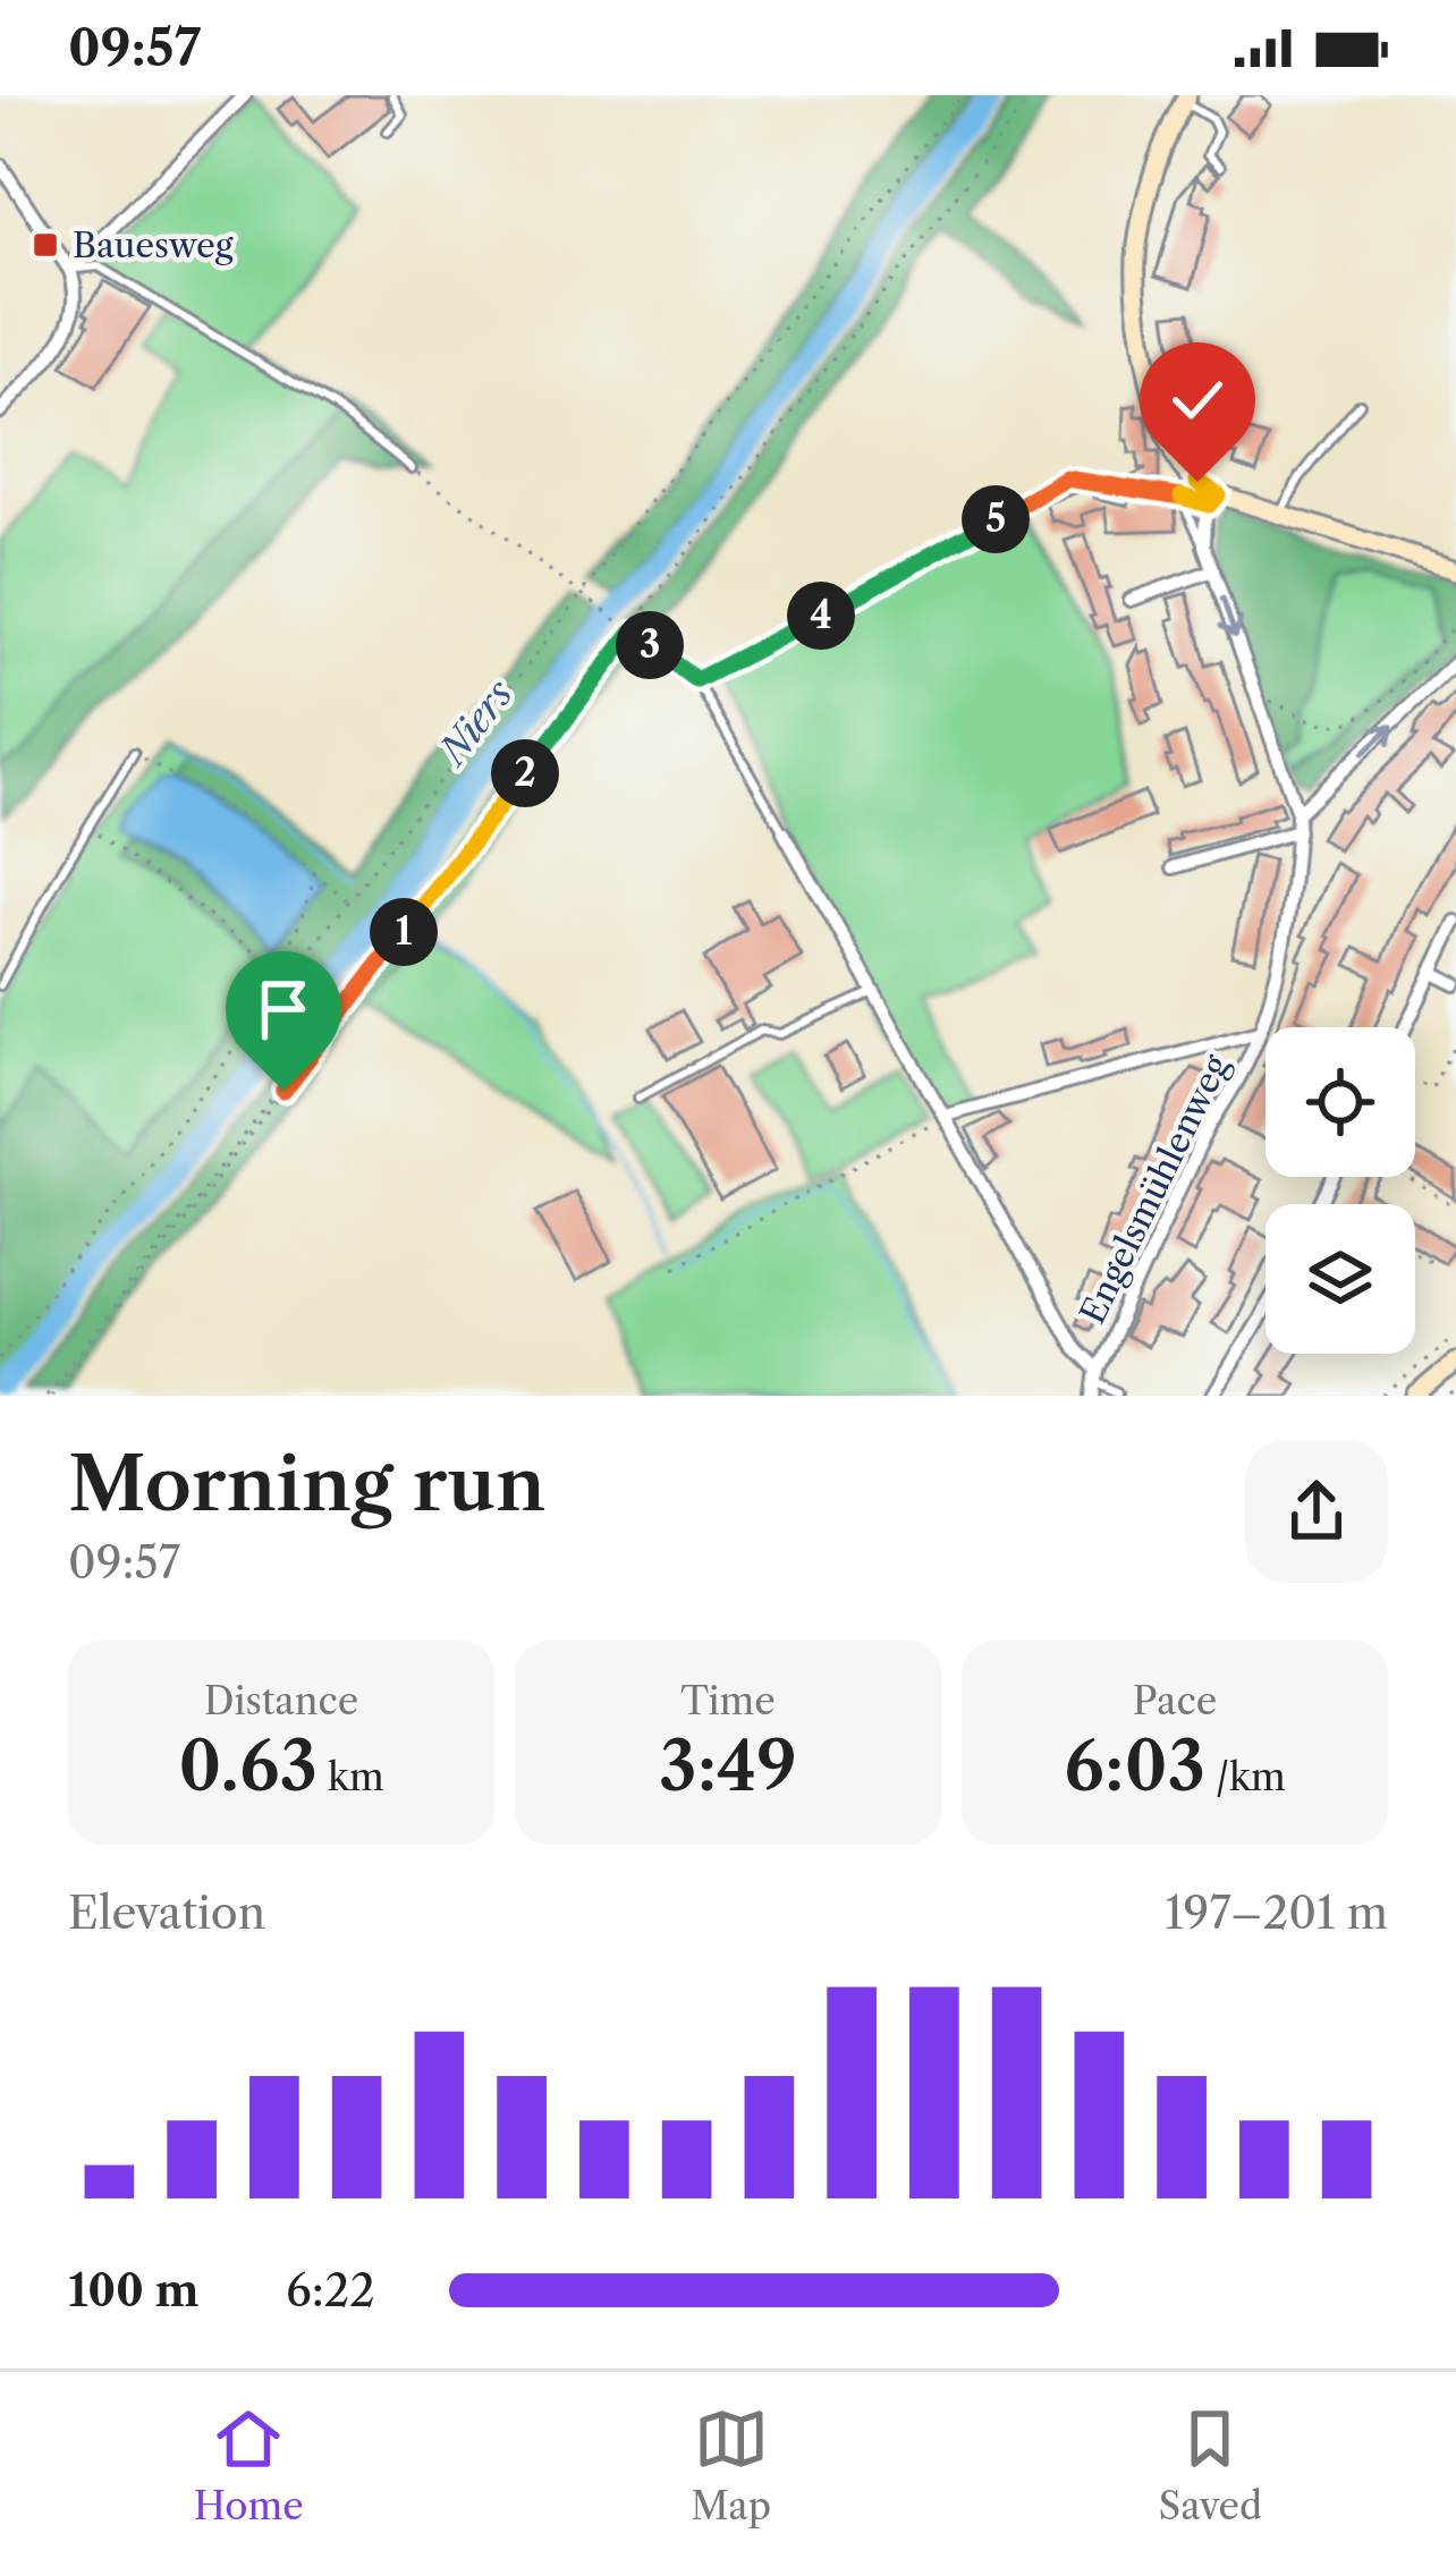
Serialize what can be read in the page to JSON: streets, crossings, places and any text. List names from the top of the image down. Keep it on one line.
{"streets":{"street":["Engelsmühlenweg"]},"water":["Niers"],"places":{"transit":["Bauesweg"]},"page":{"status":"09:57","pins":["5","4","3","2","1"],"heading":["Morning run","09:57"],"stats":[["Distance","0.63 km"],["Time","3:49"],["Pace","6:03 /km"]],"chart":["Elevation","197–201 m"],"list":[{"name":"100 m","note":"6:22"}],"tabs":["Home","Map","Saved"]}}
